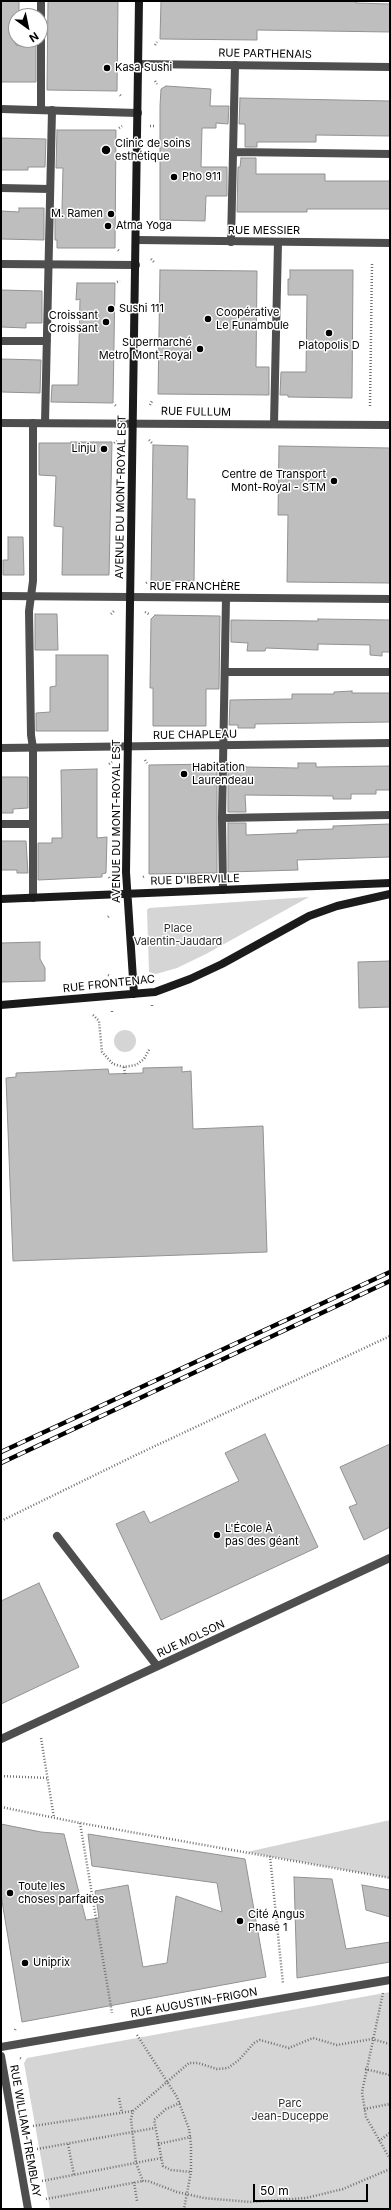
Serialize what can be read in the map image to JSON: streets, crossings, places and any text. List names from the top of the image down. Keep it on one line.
{"streets":{"main road":["AVENUE DU MONT-ROYAL EST","RUE D'IBERVILLE","RUE FRONTENAC"],"street":["RUE PARTHENAIS","RUE MESSIER","RUE FULLUM","RUE FRANCHÈRE","RUE CHAPLEAU","RUE MOLSON","RUE AUGUSTIN-FRIGON","RUE WILLIAM-TREMBLAY"]},"crossings":[["RUE PARTHENAIS","AVENUE DU MONT-ROYAL EST"],["RUE MESSIER","AVENUE DU MONT-ROYAL EST"],["RUE FULLUM","AVENUE DU MONT-ROYAL EST"],["AVENUE DU MONT-ROYAL EST","RUE FRANCHÈRE"],["AVENUE DU MONT-ROYAL EST","RUE CHAPLEAU"],["AVENUE DU MONT-ROYAL EST","RUE D'IBERVILLE"],["AVENUE DU MONT-ROYAL EST","RUE FRONTENAC"]],"parks":["Place Valentin-Jaudard","Parc Jean-Duceppe"],"places":["Kasa Sushi","Clinic de soins esthétique","Pho 911","M. Ramen","Atma Yoga","Sushi 111","Coopérative Le Funambule","Croissant Croissant","Platopolis D","Supermarché Metro Mont-Royal","Linju","Centre de Transport Mont-Royal - STM","Habitation Laurendeau","L'École À pas des géant","Toute les choses parfaites","Cité Angus Phase 1","Uniprix"],"scale_bar":"50 m","north":"bottom right"}
